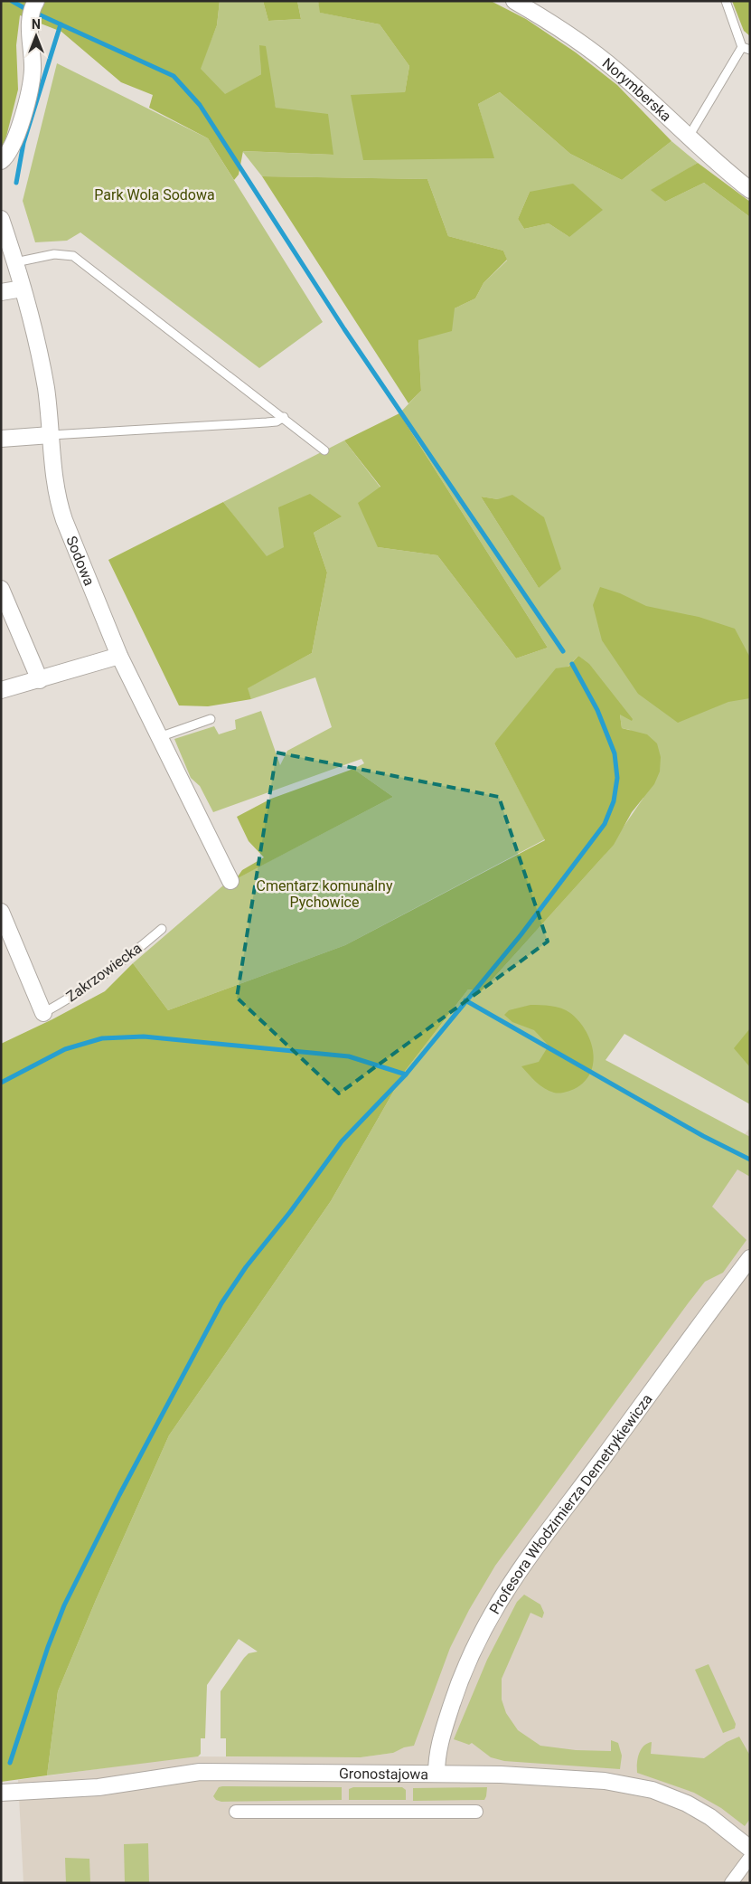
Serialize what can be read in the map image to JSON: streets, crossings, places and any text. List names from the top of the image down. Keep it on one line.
{"streets":{"street":["Norymberska","Sodowa","Profesora Włodzimierza Demetrykiewicza","Gronostajowa"],"lane":["Zakrzowiecka"]},"crossings":[["Profesora Włodzimierza Demetrykiewicza","Gronostajowa"]],"parks":["Park Wola Sodowa","Cmentarz komunalny Pychowice"],"north":"top"}
